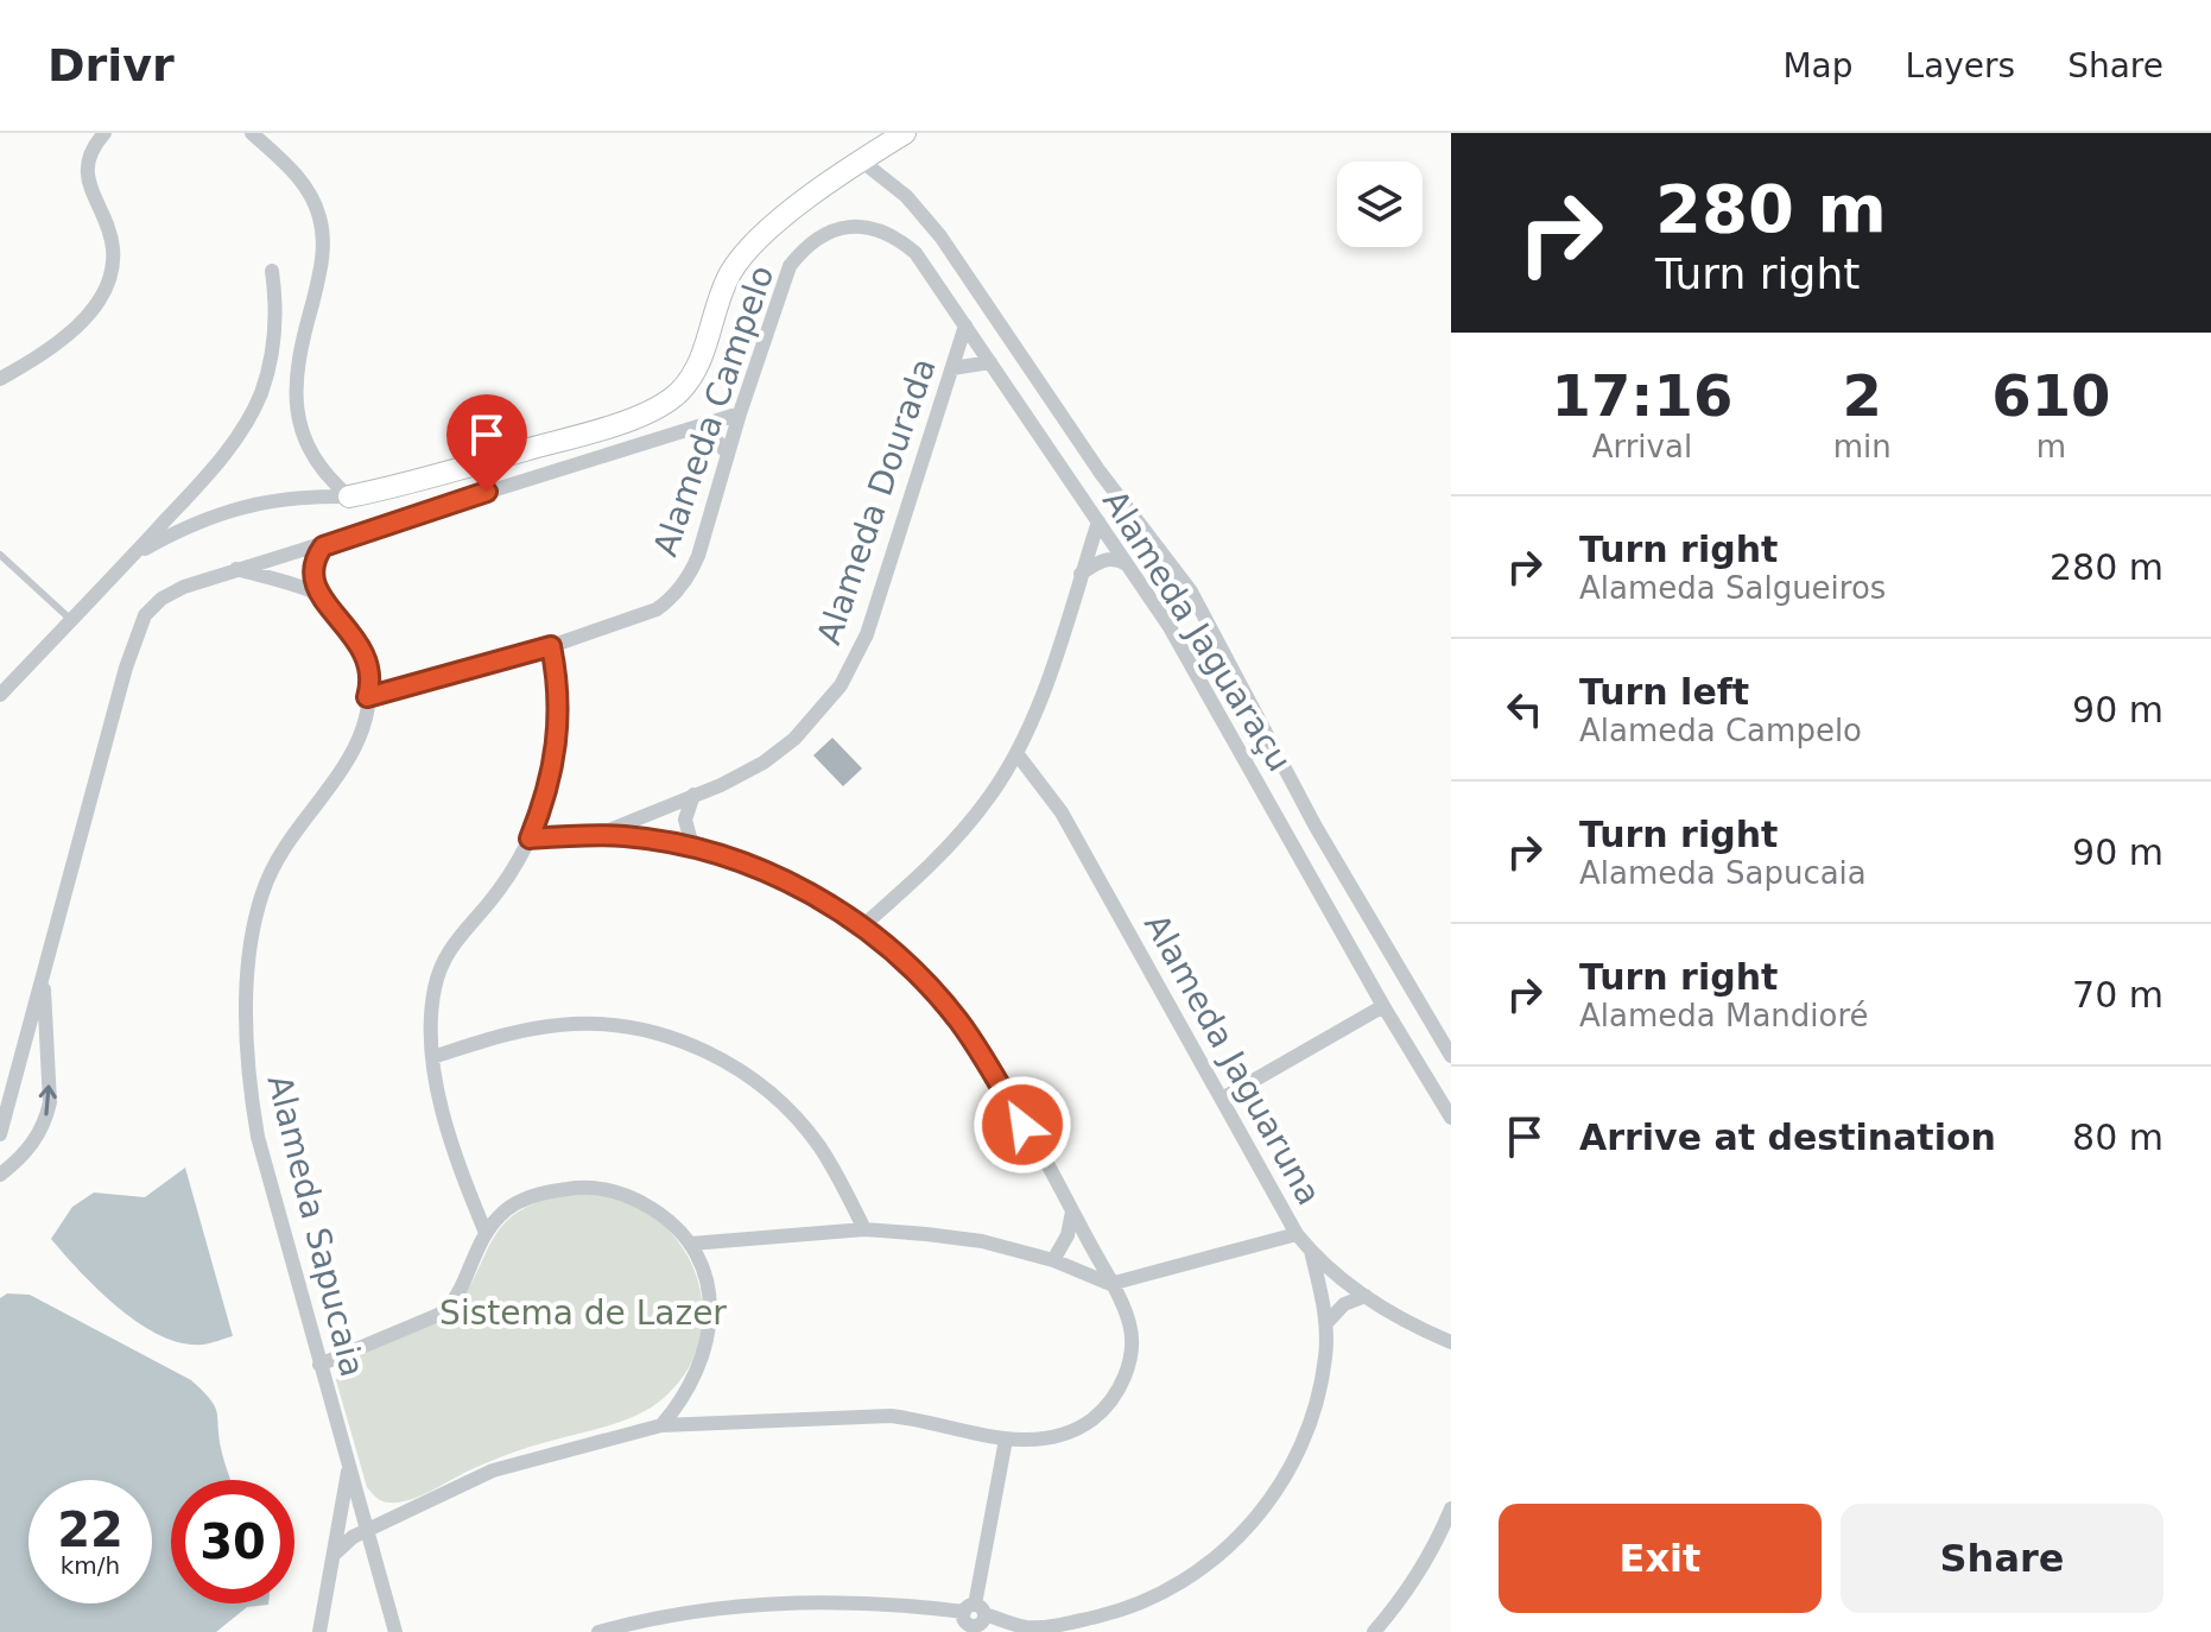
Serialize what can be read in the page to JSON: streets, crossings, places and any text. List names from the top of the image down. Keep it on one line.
{"streets":{"street":["Alameda Campelo","Alameda Dourada","Alameda Jaguaraçu","Alameda Jaguaruna","Alameda Sapucaia"]},"crossings":[["Alameda Campelo","Alameda Jaguaraçu"],["Alameda Campelo","Alameda Sapucaia"],["Alameda Dourada","Alameda Jaguaraçu"]],"parks":["Sistema de Lazer"],"page":{"header":"Drivr","nav":["Map","Layers","Share"],"turn":["280 m","Turn right"],"eta":["17:16","Arrival","2","min","610","m"],"list":[{"name":"Turn right","note":"Alameda Salgueiros","value":"280 m"},{"name":"Turn left","note":"Alameda Campelo","value":"90 m"},{"name":"Turn right","note":"Alameda Sapucaia","value":"90 m"},{"name":"Turn right","note":"Alameda Mandioré","value":"70 m"},{"name":"Arrive at destination","value":"80 m"}],"speed":"22 km/h","limit":"30","buttons":["Exit","Share"]}}
